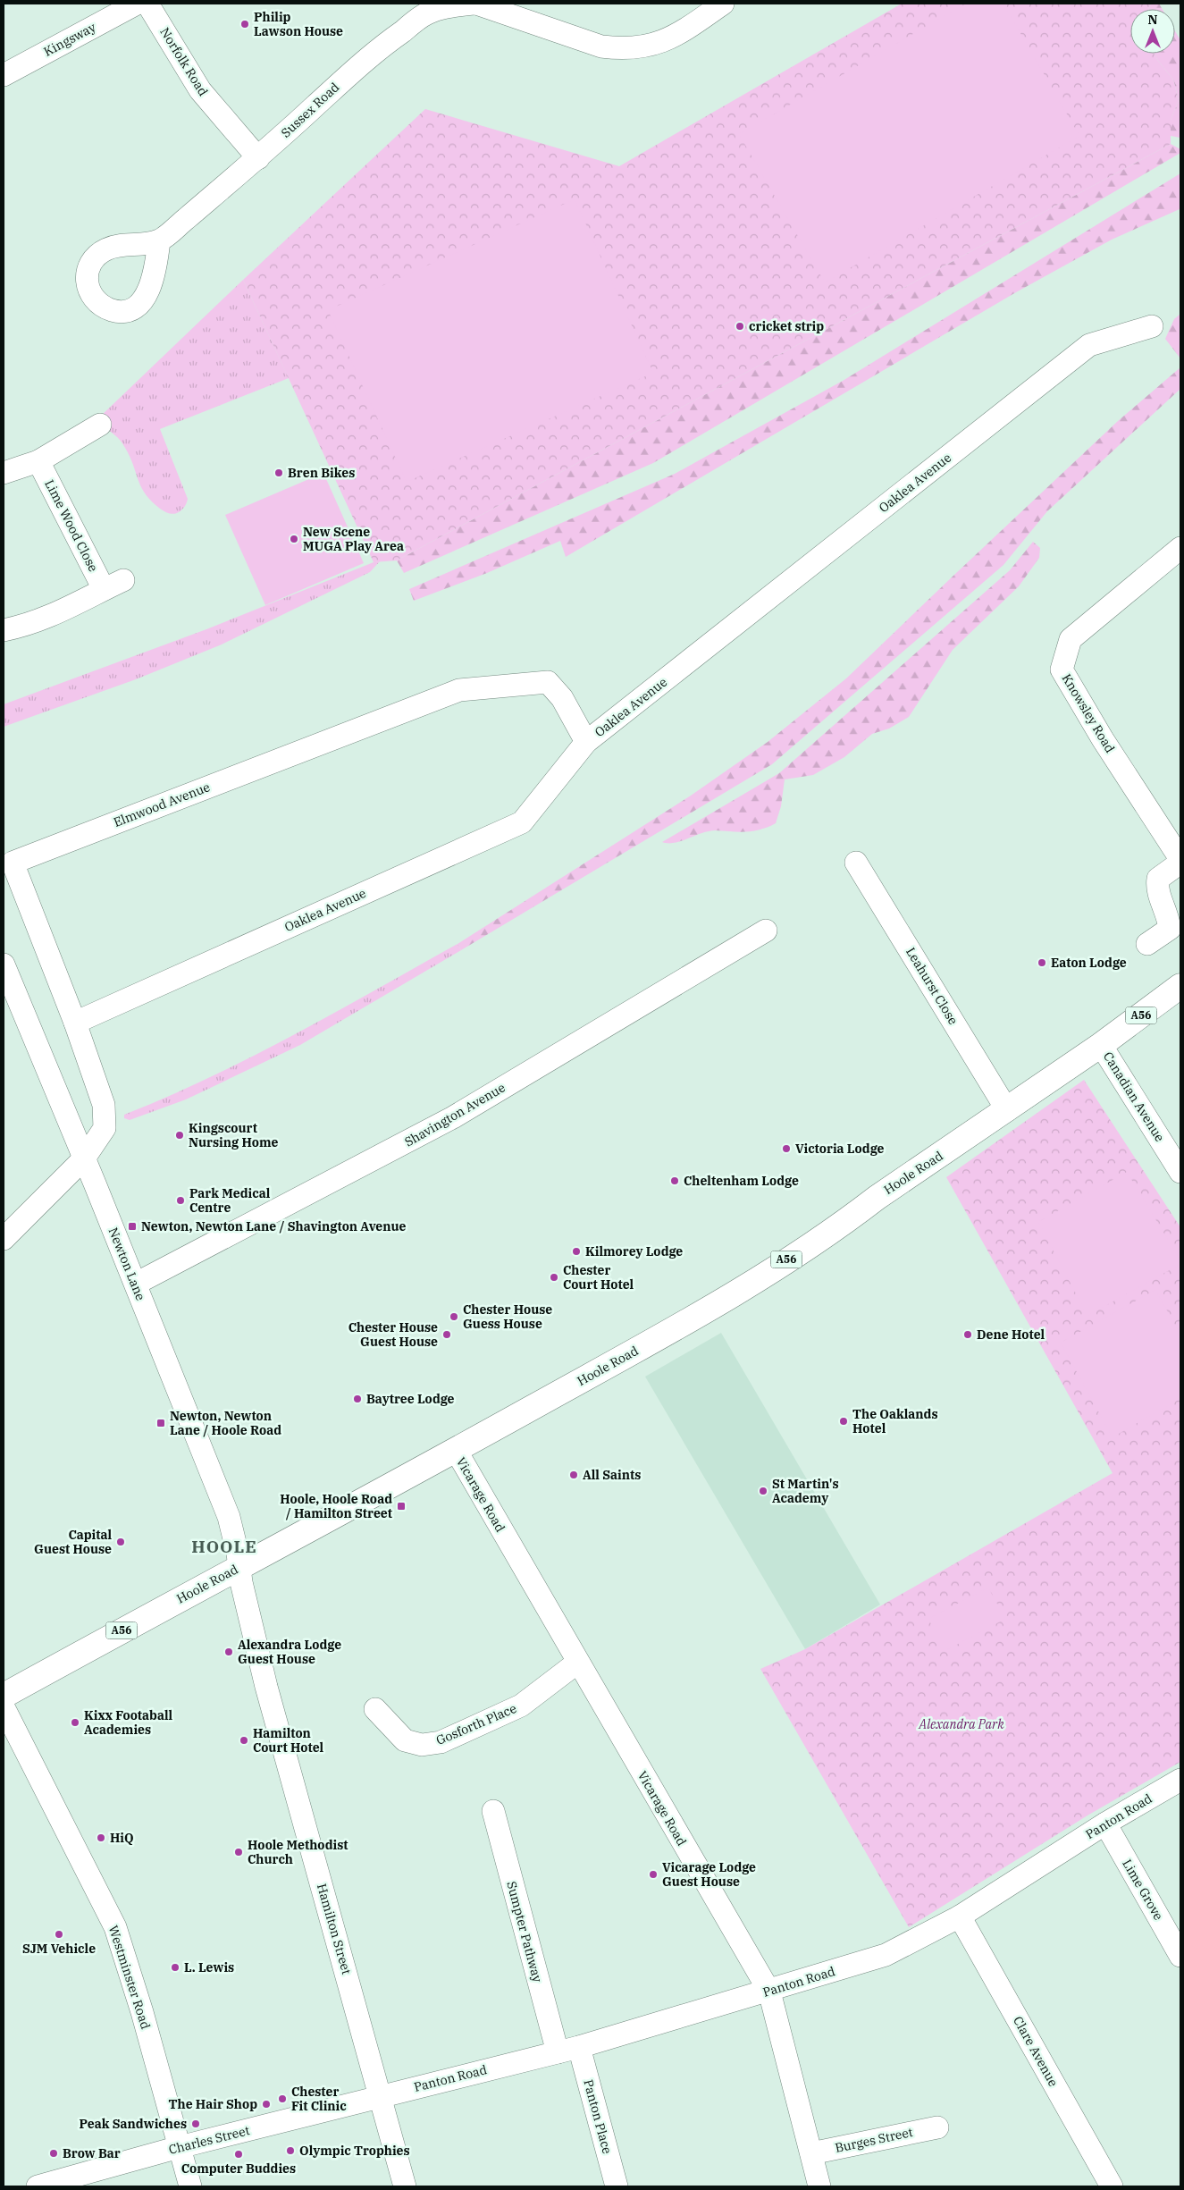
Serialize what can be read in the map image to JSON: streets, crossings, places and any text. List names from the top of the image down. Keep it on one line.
{"streets":{"highway":["A56","Hoole Road"],"street":["Kingsway","Norfolk Road","Sussex Road","Oaklea Avenue","Lime Wood Close","Knowsley Road","Elmwood Avenue","Leahurst Close","Canadian Avenue","Shavington Avenue","Newton Lane","Vicarage Road","Gosforth Place","Panton Road","Lime Grove","Hamilton Street","Sumpter Pathway","Westminster Road","Clare Avenue","Panton Place","Charles Street","Burges Street"]},"crossings":[["Norfolk Road","Sussex Road"],["Oaklea Avenue","Elmwood Avenue"],["Elmwood Avenue","Newton Lane"],["Leahurst Close","Hoole Road"],["Canadian Avenue","Hoole Road"],["Shavington Avenue","Newton Lane"],["Hoole Road","Newton Lane"],["Hoole Road","Vicarage Road"],["Hoole Road","Hamilton Street"],["Newton Lane","Hamilton Street"],["Vicarage Road","Gosforth Place"],["Vicarage Road","Panton Road"],["Vicarage Road","Burges Street"],["Panton Road","Lime Grove"],["Panton Road","Hamilton Street"],["Panton Road","Sumpter Pathway"],["Panton Road","Clare Avenue"],["Panton Road","Panton Place"],["Panton Road","Charles Street"],["Hamilton Street","Charles Street"],["Westminster Road","Charles Street"]],"districts":["HOOLE"],"parks":["Alexandra Park"],"places":{"other":["Philip Lawson House","cricket strip","Bren Bikes","New Scene MUGA Play Area","Eaton Lodge","Kingscourt Nursing Home","Victoria Lodge","Cheltenham Lodge","Park Medical Centre","Kilmorey Lodge","Chester Court Hotel","Chester House Guess House","Chester House Guest House","Dene Hotel","Baytree Lodge","The Oaklands Hotel","All Saints","St Martin's Academy","Capital Guest House","Alexandra Lodge Guest House","Kixx Footaball Academies","Hamilton Court Hotel","HiQ","Hoole Methodist Church","Vicarage Lodge Guest House","SJM Vehicle","L. Lewis","Chester Fit Clinic","The Hair Shop","Peak Sandwiches","Olympic Trophies","Brow Bar","Computer Buddies"],"transit":["Newton, Newton Lane / Shavington Avenue","Newton, Newton Lane / Hoole Road","Hoole, Hoole Road / Hamilton Street"]},"north":"top"}
